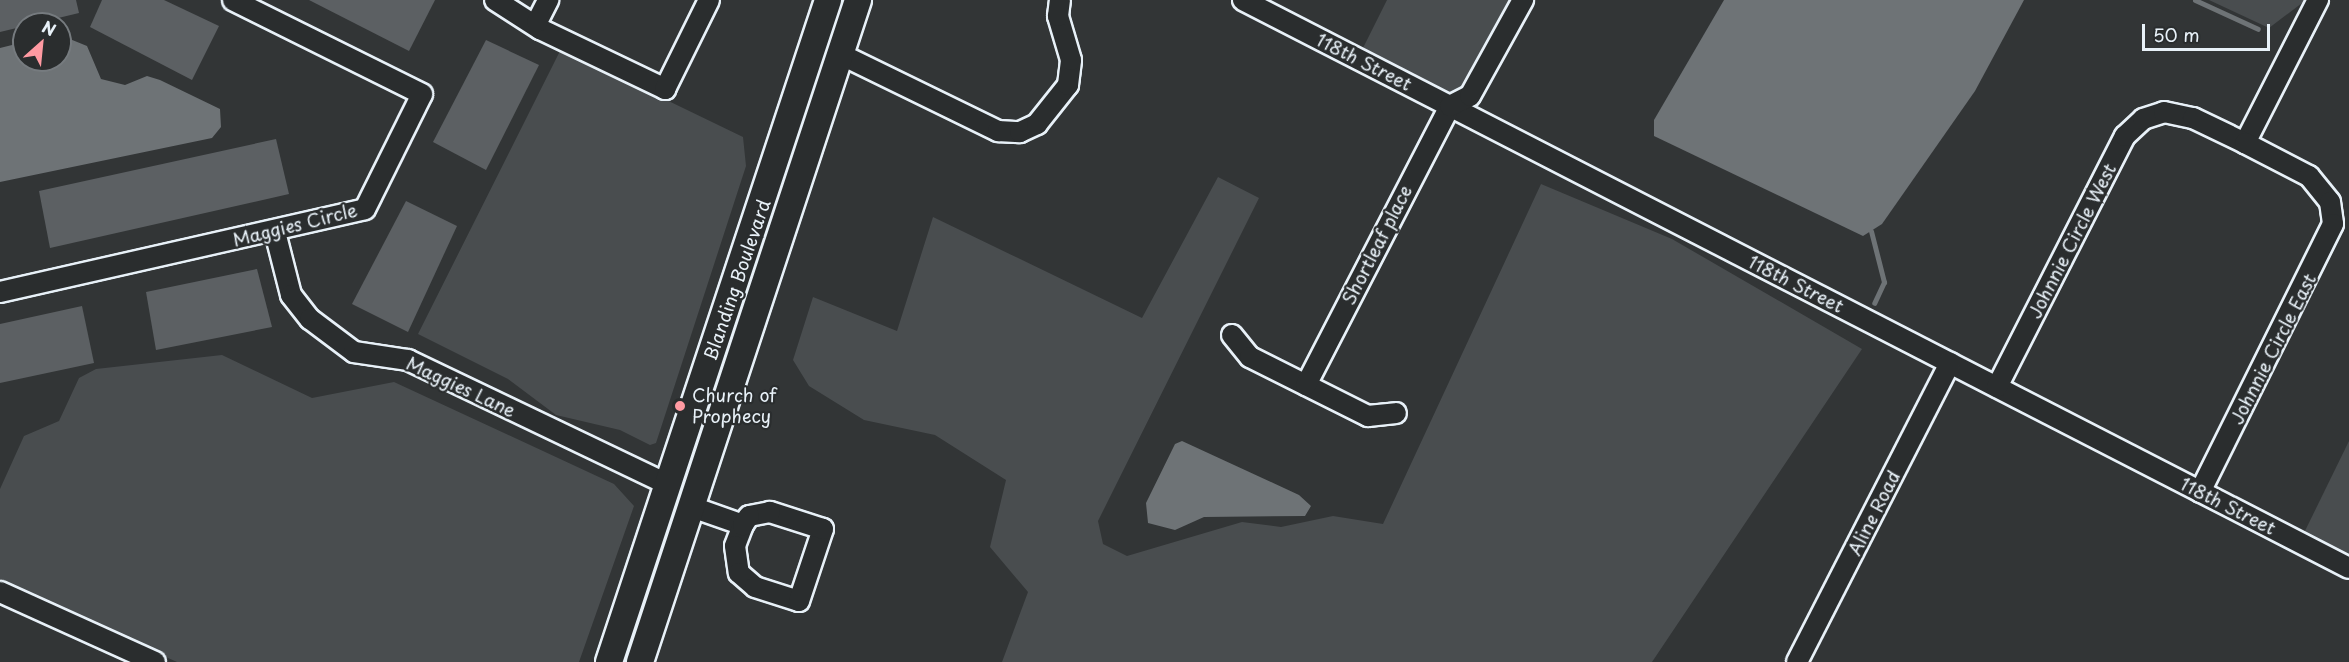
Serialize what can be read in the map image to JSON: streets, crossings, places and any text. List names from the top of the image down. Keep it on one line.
{"streets":{"main road":["Blanding Boulevard"],"street":["118th Street","Maggies Circle","Johnnie Circle West","Shortleaf place","Johnnie Circle East","Maggies Lane","Aline Road"]},"crossings":[["118th Street","Johnnie Circle West"],["118th Street","Shortleaf place"],["118th Street","Johnnie Circle East"],["118th Street","Aline Road"],["Maggies Circle","Maggies Lane"],["Johnnie Circle West","Johnnie Circle East"],["Blanding Boulevard","Maggies Lane"]],"places":["Church of Prophecy"],"scale_bar":"50 m","north":"top right"}
